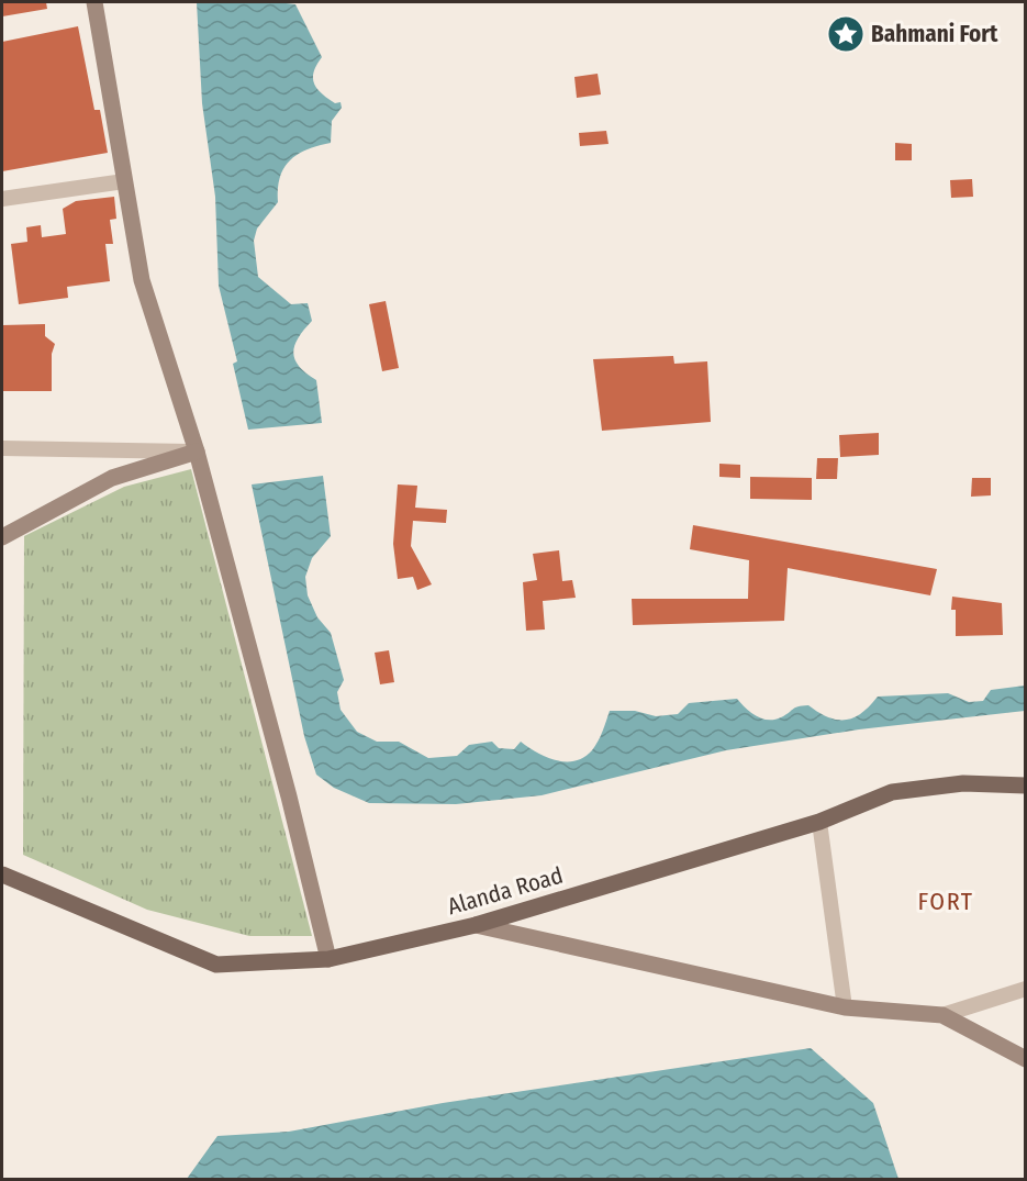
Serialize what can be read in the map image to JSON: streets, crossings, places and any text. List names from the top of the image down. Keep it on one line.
{"streets":{"main road":["Alanda Road"]},"districts":["FORT"],"places":{"place":["Bahmani Fort"]}}
